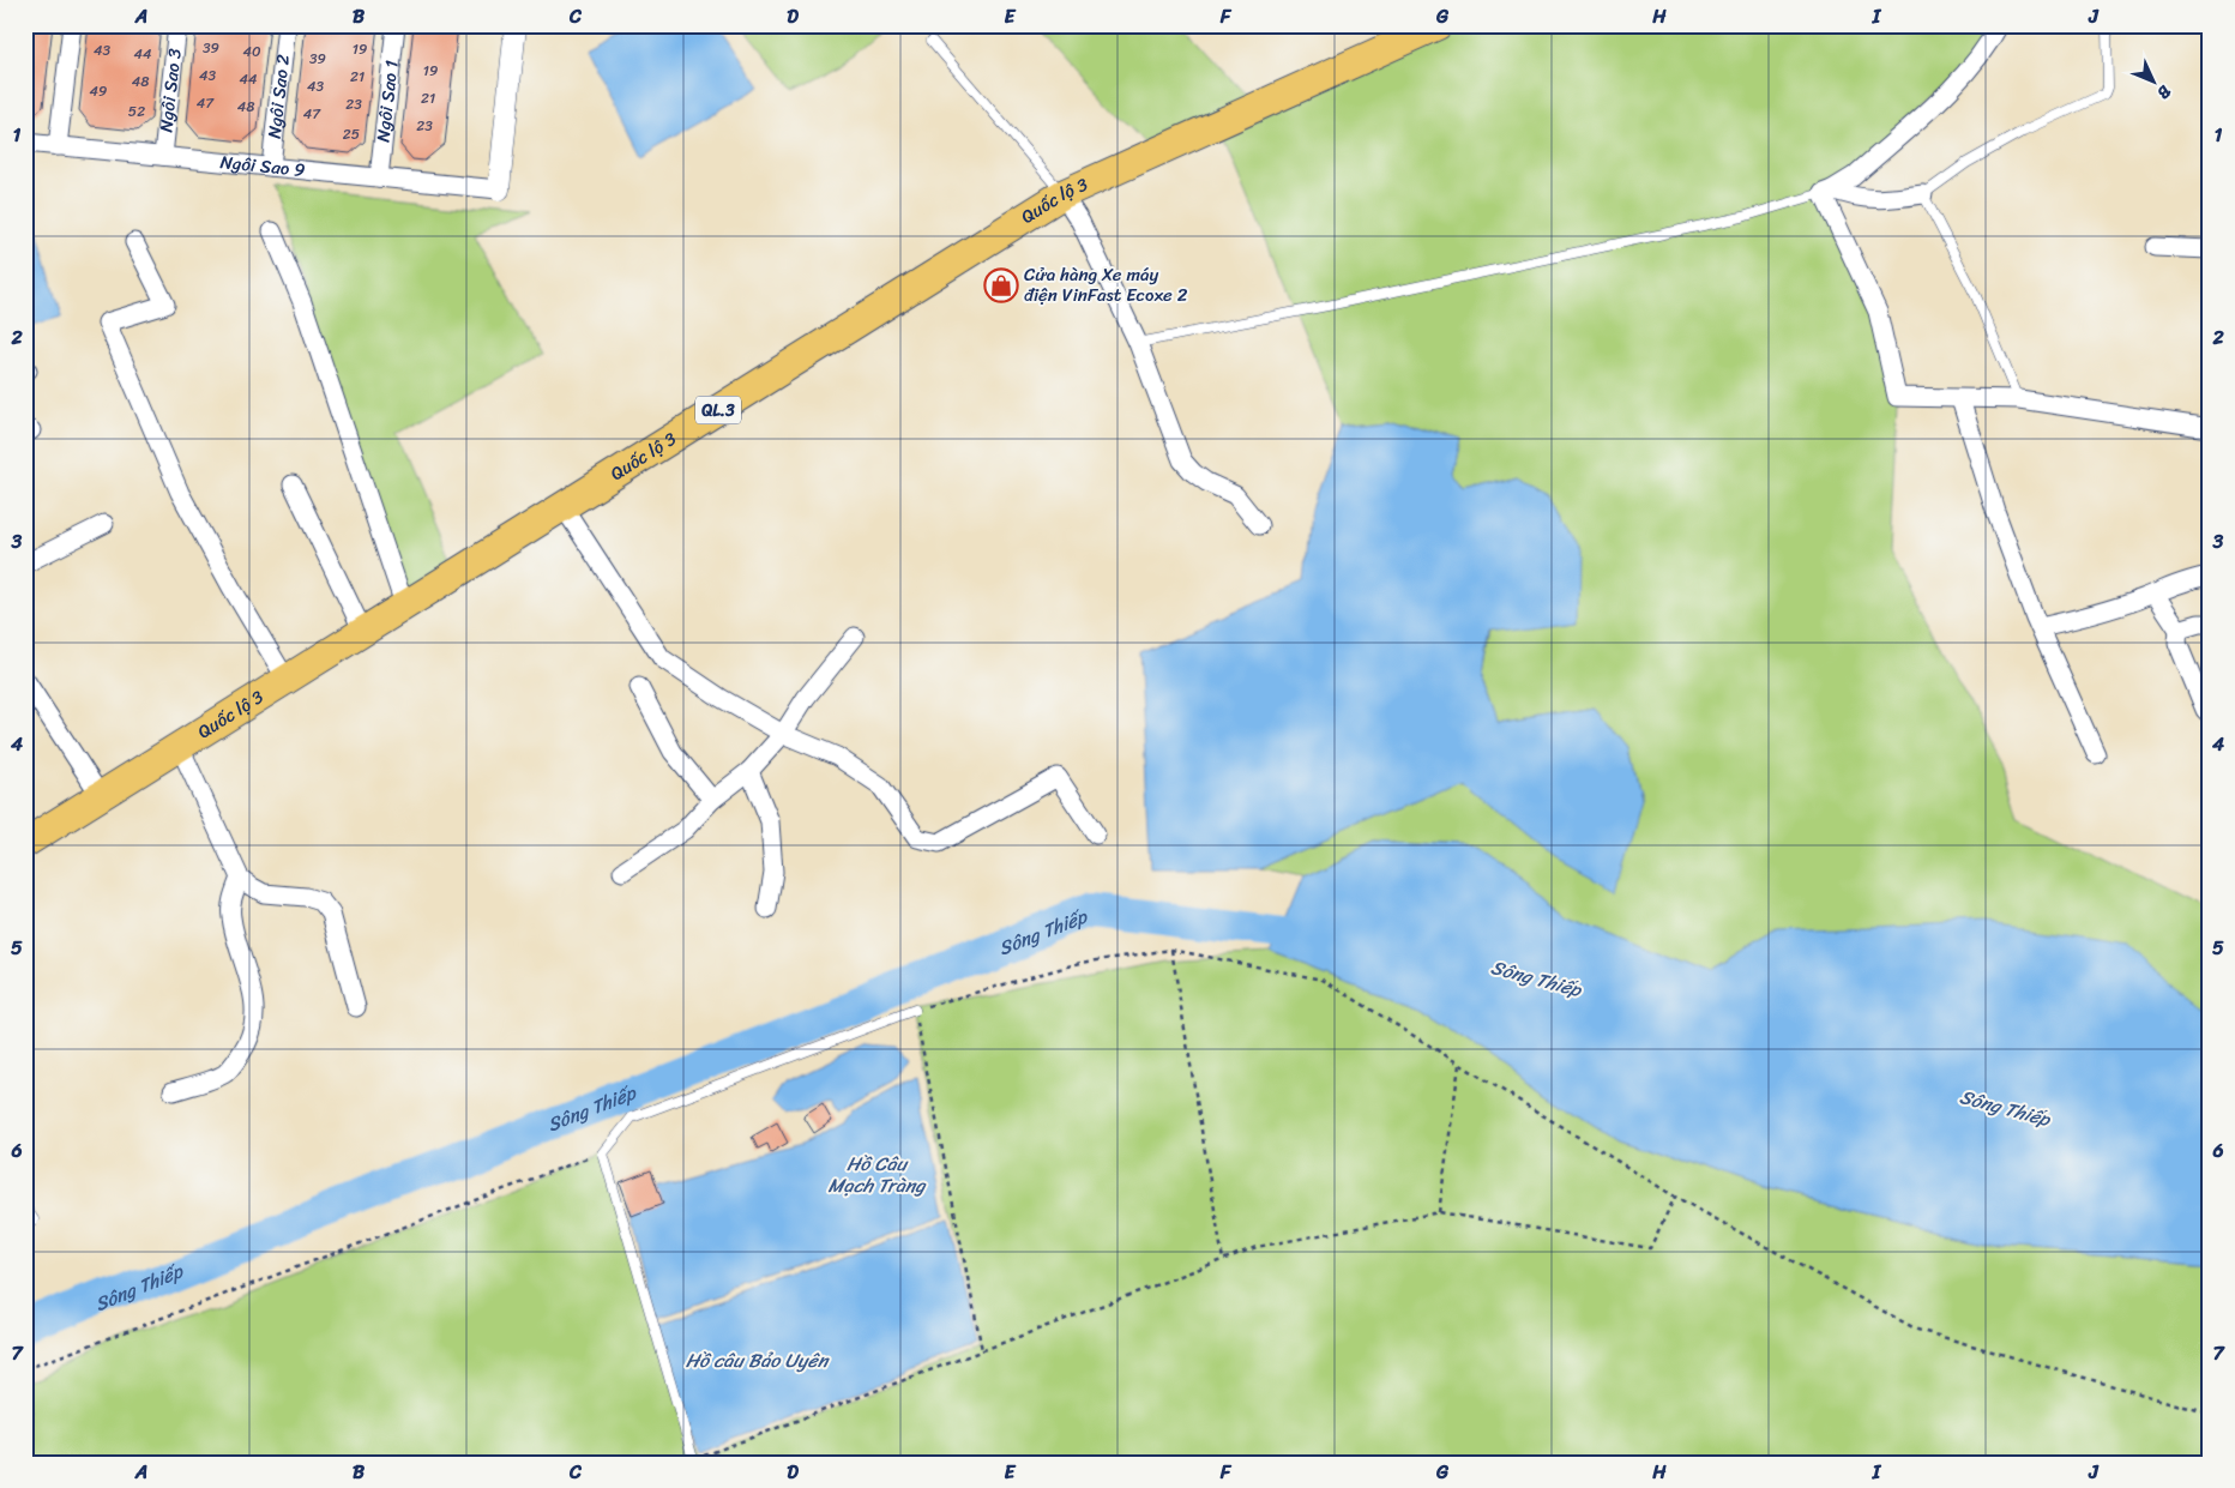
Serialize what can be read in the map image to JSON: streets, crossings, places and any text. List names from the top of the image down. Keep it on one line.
{"streets":{"highway":["Quốc lộ 3","QL.3"],"street":["Ngôi Sao 3","Ngôi Sao 2","Ngôi Sao 1","Ngôi Sao 9"]},"crossings":[["Ngôi Sao 3","Ngôi Sao 9"],["Ngôi Sao 2","Ngôi Sao 9"],["Ngôi Sao 1","Ngôi Sao 9"]],"water":["Sông Thiếp","Hồ Câu Mạch Tràng","Hồ câu Bảo Uyên"],"places":{"shop":["Cửa hàng Xe máy điện VinFast Ecoxe 2"]},"house_numbers":["39","19","43","40","44","39","19","43","21","44","48","43","49","21","47","23","48","52","47","23","25"],"north":"bottom right","grid":{"columns":["A","B","C","D","E","F","G","H","I","J"],"rows":["1","2","3","4","5","6","7"]}}
